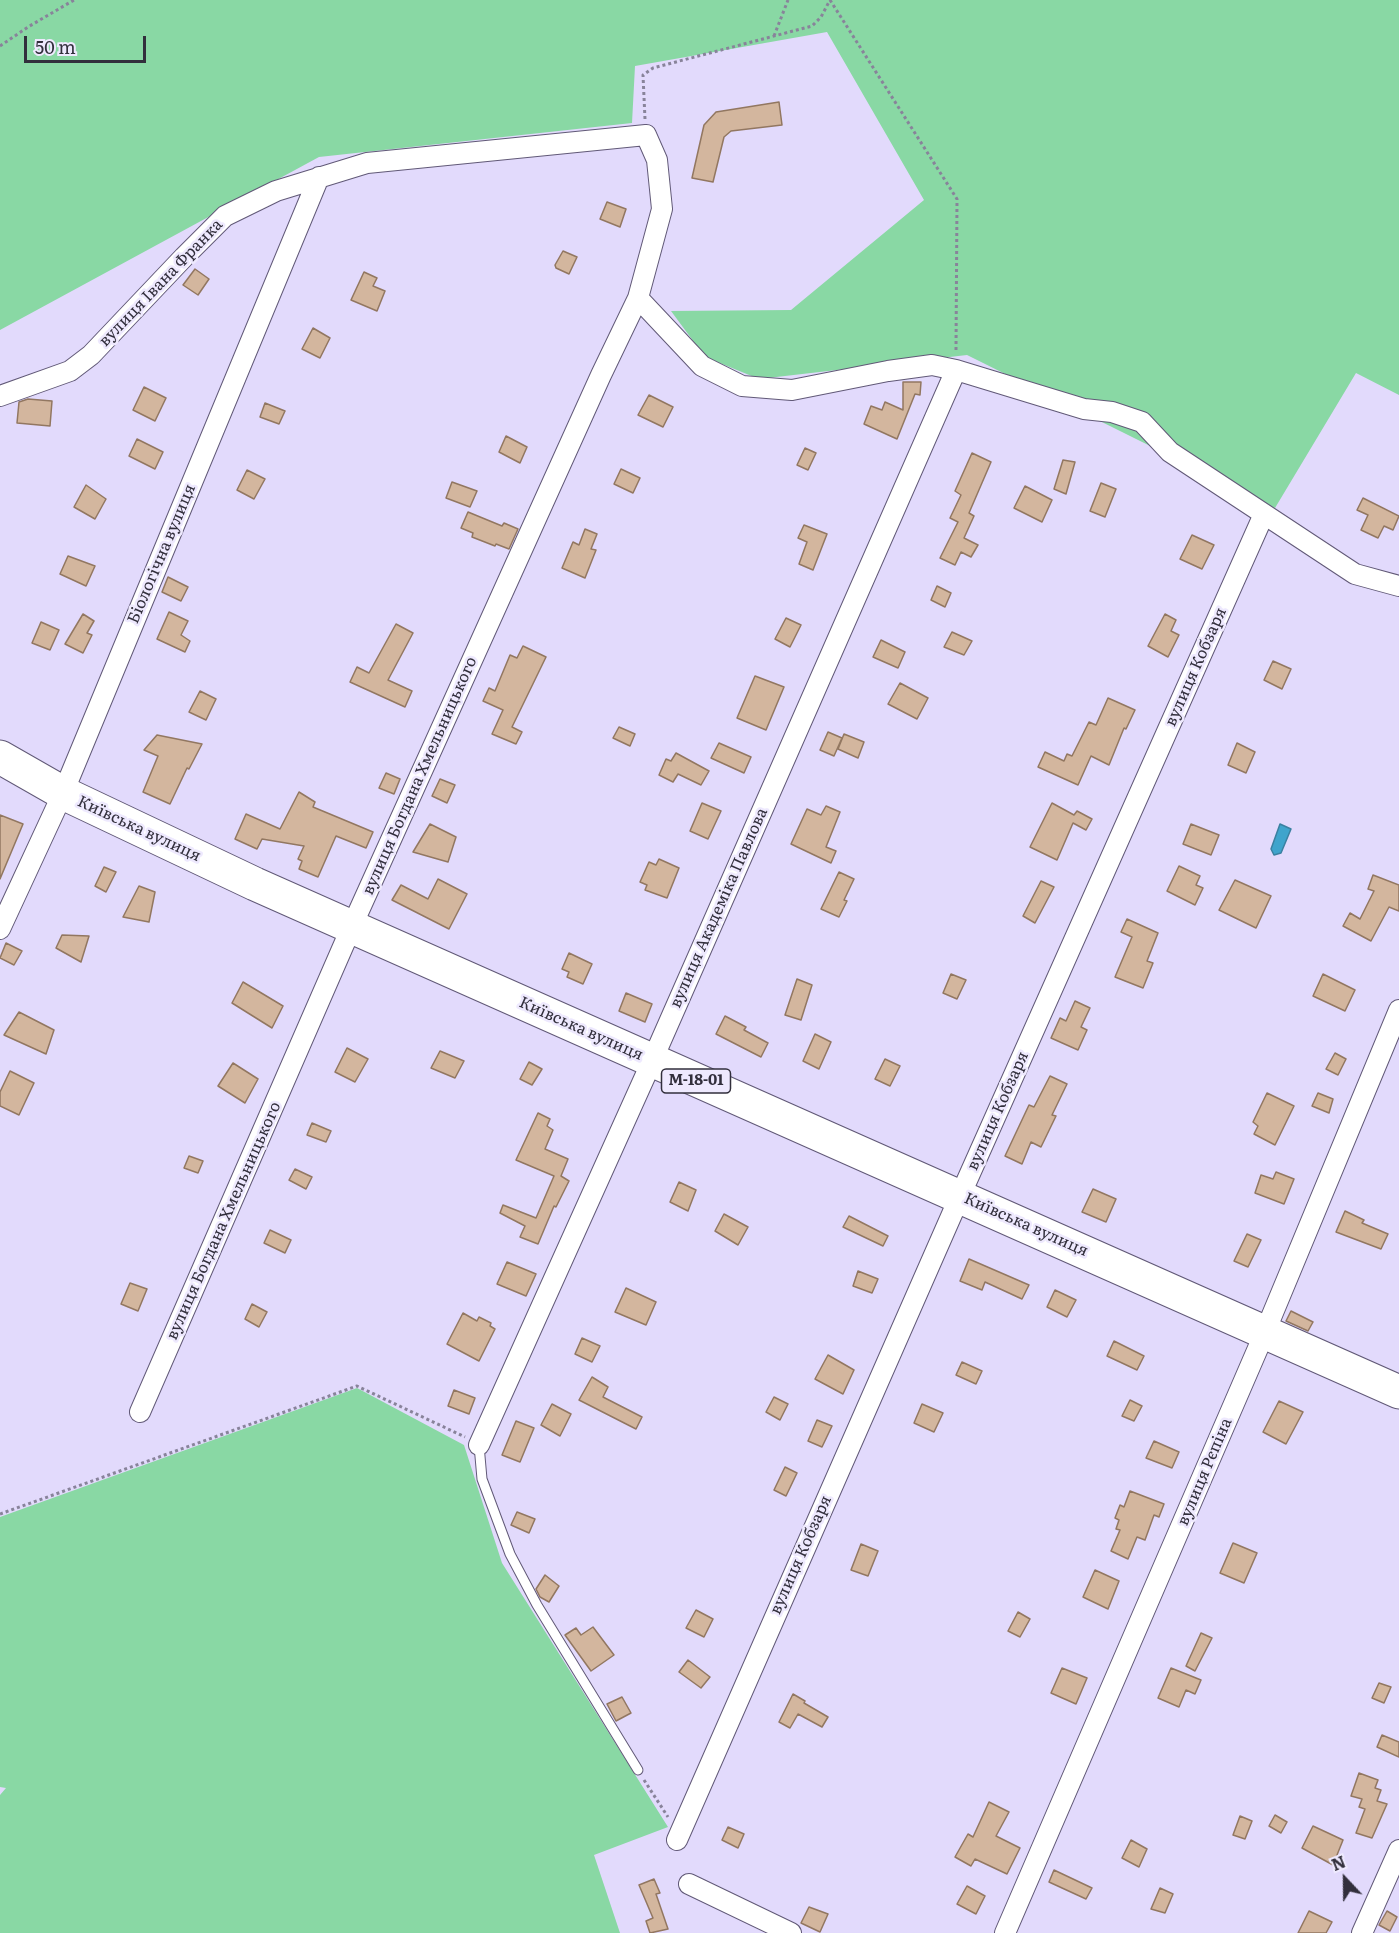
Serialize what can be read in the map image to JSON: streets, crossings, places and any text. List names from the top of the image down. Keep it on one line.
{"streets":{"highway":["Київська вулиця","М-18-01"],"street":["вулиця Івана Франка","Біологічна вулиця","вулиця Кобзаря","вулиця Богдана Хмельницького","вулиця Академіка Павлова","вулиця Рєпіна"]},"crossings":[["вулиця Івана Франка","Біологічна вулиця"],["вулиця Івана Франка","вулиця Богдана Хмельницького"],["Біологічна вулиця","Київська вулиця"],["вулиця Кобзаря","Київська вулиця"],["вулиця Богдана Хмельницького","Київська вулиця"],["Київська вулиця","вулиця Академіка Павлова"],["Київська вулиця","вулиця Рєпіна"]],"scale_bar":"50 m","north":"top"}
